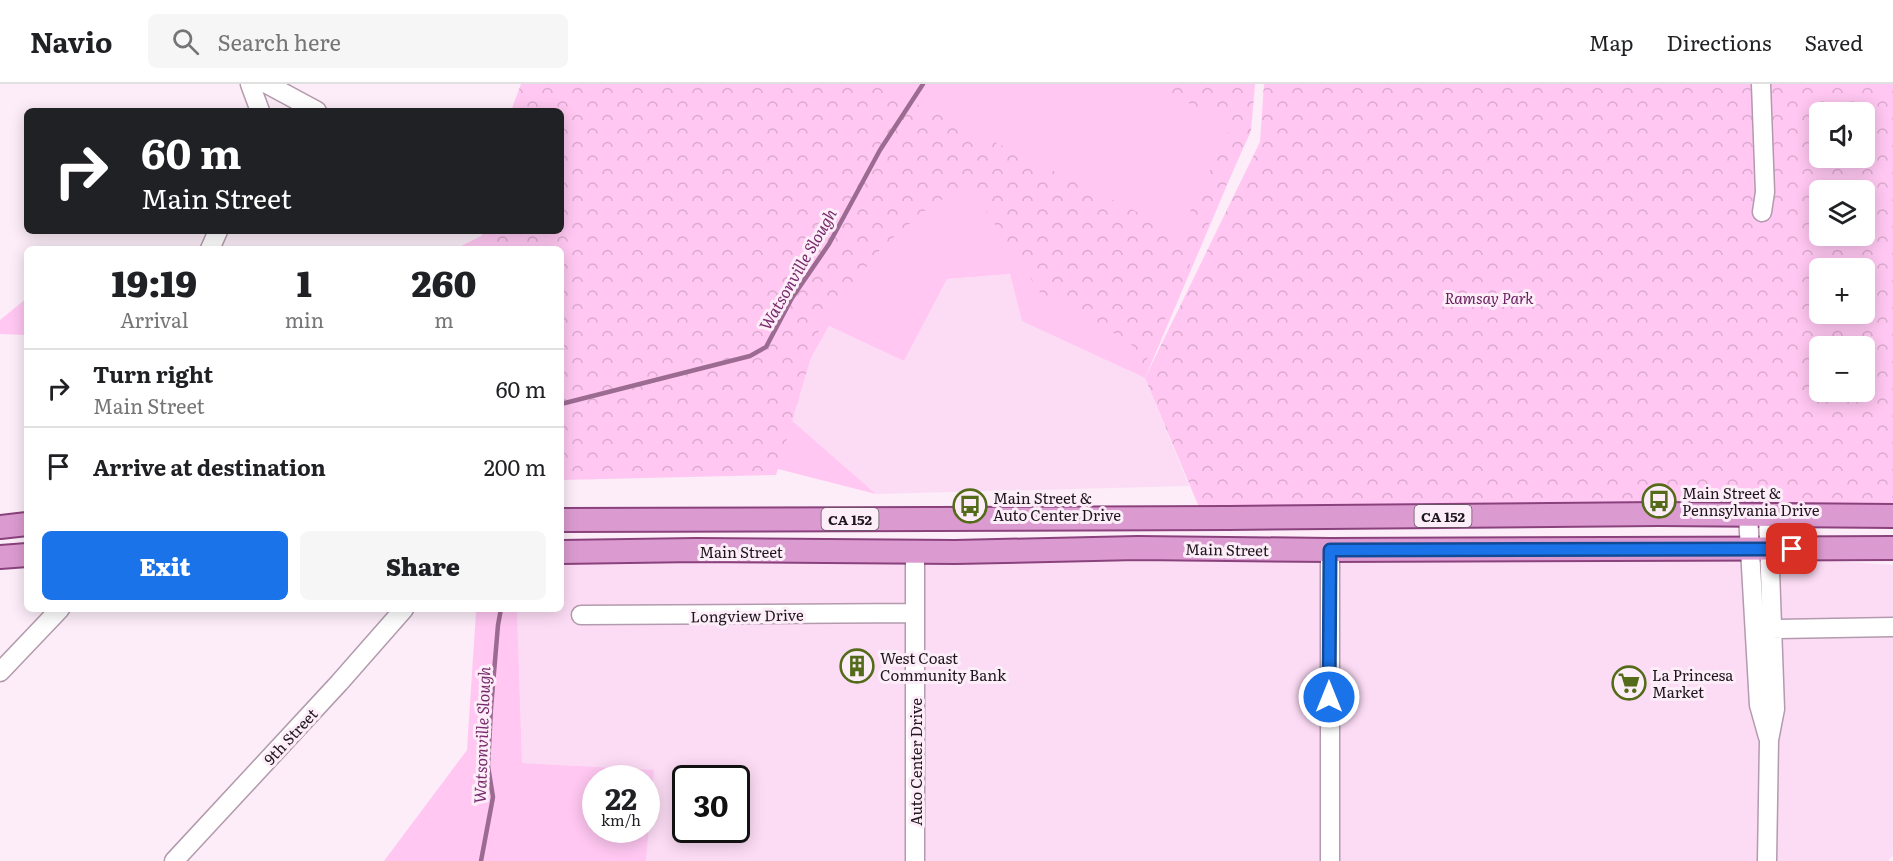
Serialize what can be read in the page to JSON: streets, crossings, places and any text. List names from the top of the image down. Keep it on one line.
{"streets":{"main road":["CA 152","Main Street","Auto Center Drive"],"street":["Longview Drive","9th Street"]},"crossings":[["Main Street","Auto Center Drive"],["Longview Drive","Auto Center Drive"]],"water":["Watsonville Slough"],"parks":["Ramsay Park"],"places":{"bus stop":["Main Street & Pennsylvania Drive","Main Street & Auto Center Drive"],"building":["West Coast Community Bank"],"supermarket":["La Princesa Market"]},"page":{"header":"Navio","search":"Search here","nav":["Map","Directions","Saved"],"map_buttons":["+","−"],"turn":["60 m","Main Street"],"eta":["19:19","Arrival","1","min","260","m"],"list":[{"name":"Turn right","note":"Main Street","value":"60 m"},{"name":"Arrive at destination","value":"200 m"}],"buttons":["Exit","Share"],"speed":"22 km/h","limit":"30"}}
